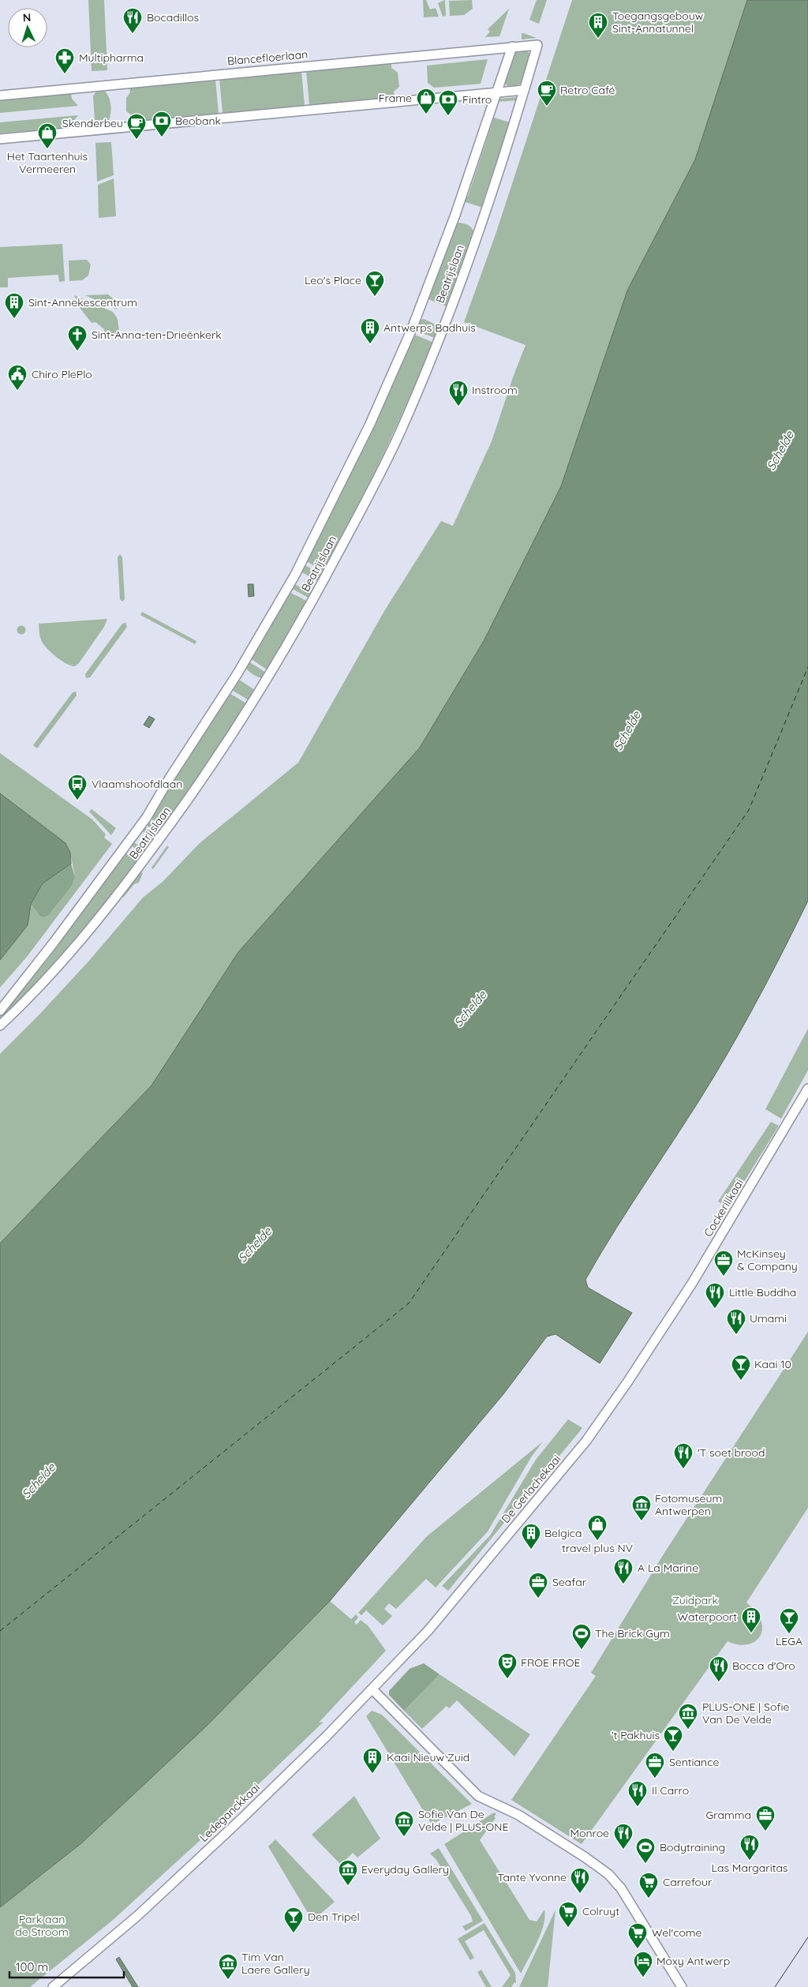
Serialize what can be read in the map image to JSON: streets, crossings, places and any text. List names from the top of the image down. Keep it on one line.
{"streets":{"street":["Blancefloerlaan","Beatrijslaan","Cockerillkaai","De Gerlachekaai","Ledeganckkaai"]},"crossings":[["Blancefloerlaan","Beatrijslaan"],["Cockerillkaai","De Gerlachekaai"],["De Gerlachekaai","Ledeganckkaai"]],"water":["Schelde"],"parks":["Zuidpark","Park aan de Stroom"],"places":{"restaurant":["Bocadillos","Instroom","Little Buddha","Umami","'T soet brood","A La Marine","Bocca d'Oro","Il Carro","Monroe","Las Margaritas","Tante Yvonne"],"building":["Toegangsgebouw Sint-Annatunnel","Sint-Annekescentrum","Antwerps Badhuis","Belgica","Waterpoort","Kaai Nieuw Zuid"],"pharmacy":["Multipharma"],"cafe":["Retro Café","Skenderbeu"],"shop":["Frame","Het Taartenhuis Vermeeren","travel plus NV"],"bank":["Fintro","Beobank"],"bar":["Leo's Place","Kaai 10","LEGA","’t Pakhuis","Den Tripel"],"church":["Sint-Anna-ten-Drieënkerk"],"public building":["Chiro PlePlo"],"bus stop":["Vlaamshoofdlaan"],"office":["McKinsey & Company","Seafar","Sentiance","Gramma"],"museum":["Fotomuseum Antwerpen","PLUS-ONE | Sofie Van De Velde","Sofie Van De Velde | PLUS-ONE","Everyday Gallery","Tim Van Laere Gallery"],"sports":["The Brick Gym","Bodytraining"],"theatre":["FROE FROE"],"supermarket":["Carrefour","Colruyt","Wel'come"],"hotel":["Moxy Antwerp"]},"scale_bar":"100 m","north":"top"}
